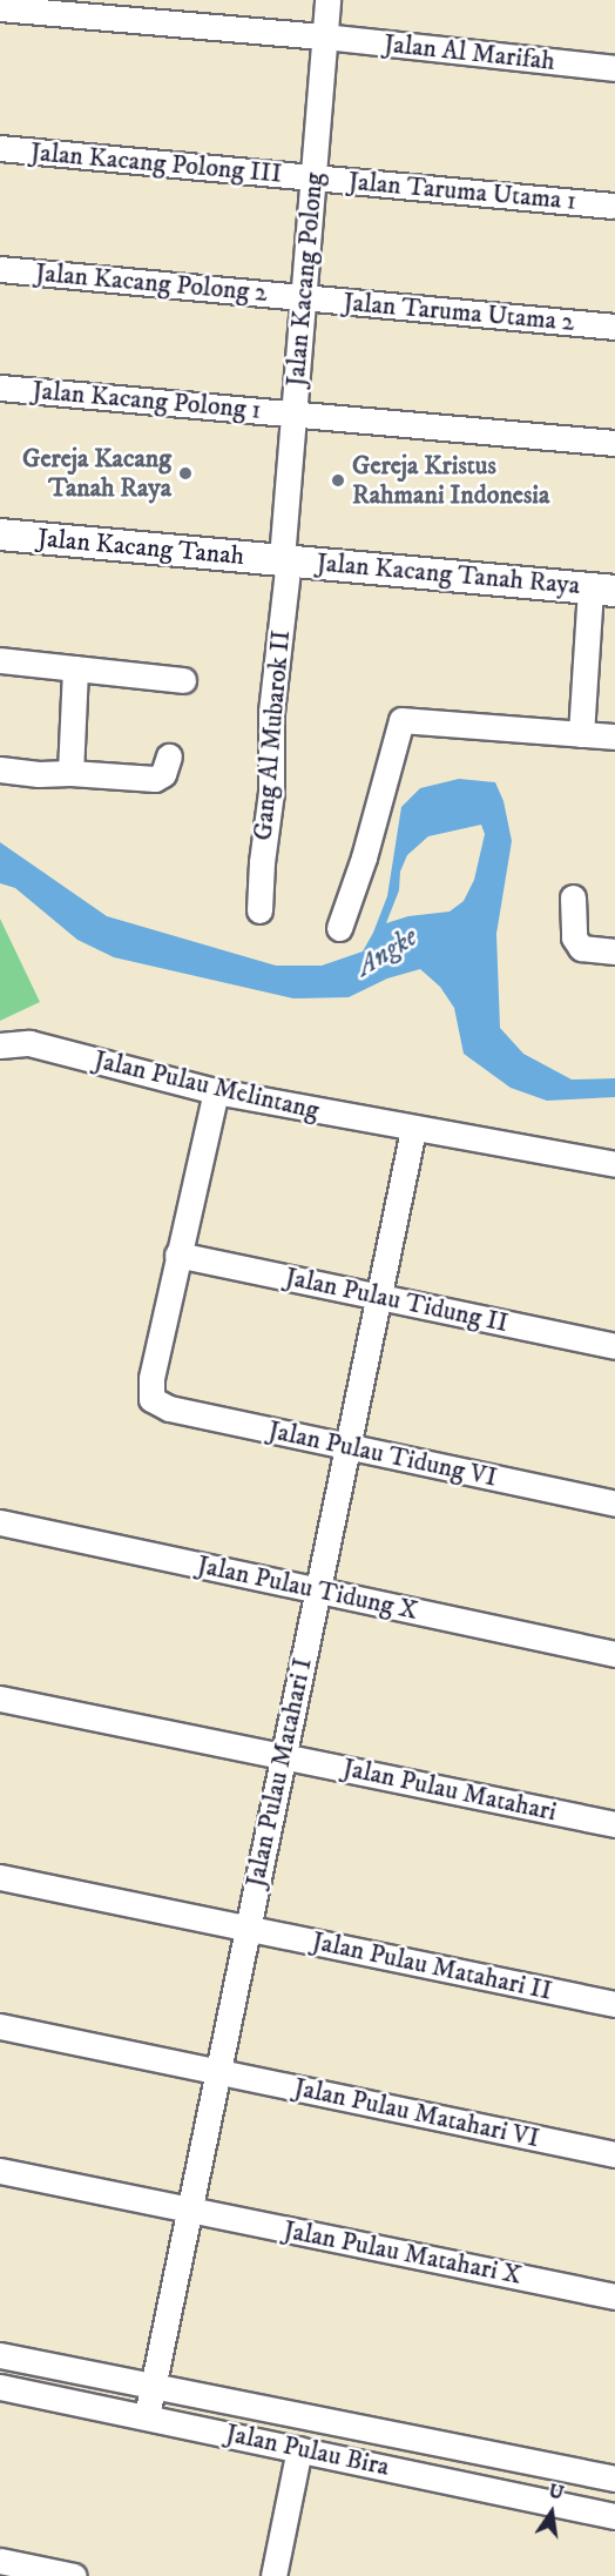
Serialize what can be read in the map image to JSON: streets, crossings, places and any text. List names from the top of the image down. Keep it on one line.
{"streets":{"street":["Jalan Al Marifah","Jalan Kacang Polong III","Jalan Taruma Utama 1","Jalan Kacang Polong","Jalan Kacang Polong 2","Jalan Taruma Utama 2","Jalan Kacang Polong 1","Jalan Kacang Tanah","Jalan Kacang Tanah Raya","Gang Al Mubarok II","Jalan Pulau Melintang","Jalan Pulau Tidung II","Jalan Pulau Tidung VI","Jalan Pulau Tidung X","Jalan Pulau Matahari I","Jalan Pulau Matahari","Jalan Pulau Matahari II","Jalan Pulau Matahari VI","Jalan Pulau Matahari X","Jalan Pulau Bira"]},"crossings":[["Jalan Al Marifah","Jalan Kacang Polong"],["Jalan Kacang Polong III","Jalan Taruma Utama 1"],["Jalan Kacang Polong III","Jalan Kacang Polong"],["Jalan Taruma Utama 1","Jalan Kacang Polong"],["Jalan Kacang Polong","Jalan Kacang Polong 2"],["Jalan Kacang Polong","Jalan Taruma Utama 2"],["Jalan Kacang Polong","Jalan Kacang Polong 1"],["Jalan Kacang Polong","Jalan Kacang Tanah"],["Jalan Kacang Polong","Jalan Kacang Tanah Raya"],["Jalan Kacang Polong","Gang Al Mubarok II"],["Jalan Kacang Polong 2","Jalan Taruma Utama 2"],["Jalan Kacang Tanah","Jalan Kacang Tanah Raya"],["Jalan Kacang Tanah","Gang Al Mubarok II"],["Jalan Kacang Tanah Raya","Gang Al Mubarok II"],["Jalan Pulau Melintang","Jalan Pulau Matahari I"],["Jalan Pulau Tidung II","Jalan Pulau Tidung VI"],["Jalan Pulau Tidung II","Jalan Pulau Matahari I"],["Jalan Pulau Tidung VI","Jalan Pulau Matahari I"],["Jalan Pulau Tidung X","Jalan Pulau Matahari I"],["Jalan Pulau Matahari I","Jalan Pulau Matahari"],["Jalan Pulau Matahari I","Jalan Pulau Matahari II"],["Jalan Pulau Matahari I","Jalan Pulau Matahari VI"],["Jalan Pulau Matahari I","Jalan Pulau Matahari X"],["Jalan Pulau Matahari I","Jalan Pulau Bira"]],"water":["Angke"],"places":["Gereja Kacang Tanah Raya","Gereja Kristus Rahmani Indonesia"],"north":"top"}
